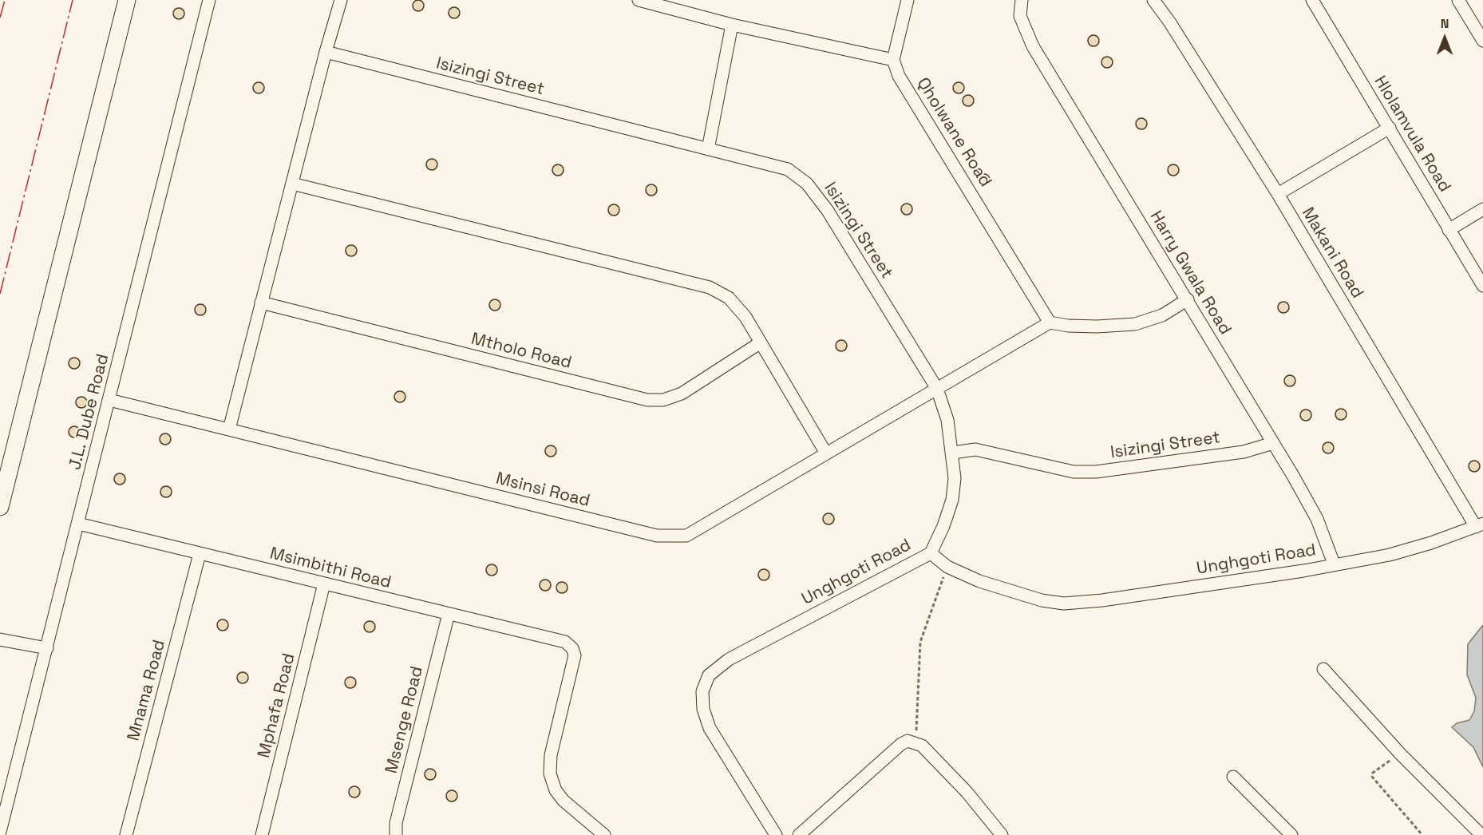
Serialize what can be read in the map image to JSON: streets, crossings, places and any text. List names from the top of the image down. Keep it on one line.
{"streets":{"street":["Isizingi Street","Qholwane Road","Hlolamvula Road","Makani Road","Harry Gwala Road","Mtholo Road","J.L. Dube Road","Msinsi Road","Unghgoti Road","Msimbithi Road","Mnama Road","Mphafa Road","Msenge Road"]},"crossings":[["Isizingi Street","Harry Gwala Road"],["Isizingi Street","Msinsi Road"],["Qholwane Road","Msinsi Road"],["Makani Road","Unghgoti Road"],["Harry Gwala Road","Unghgoti Road"],["J.L. Dube Road","Msinsi Road"],["J.L. Dube Road","Msimbithi Road"],["Msimbithi Road","Mnama Road"],["Msimbithi Road","Mphafa Road"],["Msimbithi Road","Msenge Road"]],"north":"top"}
